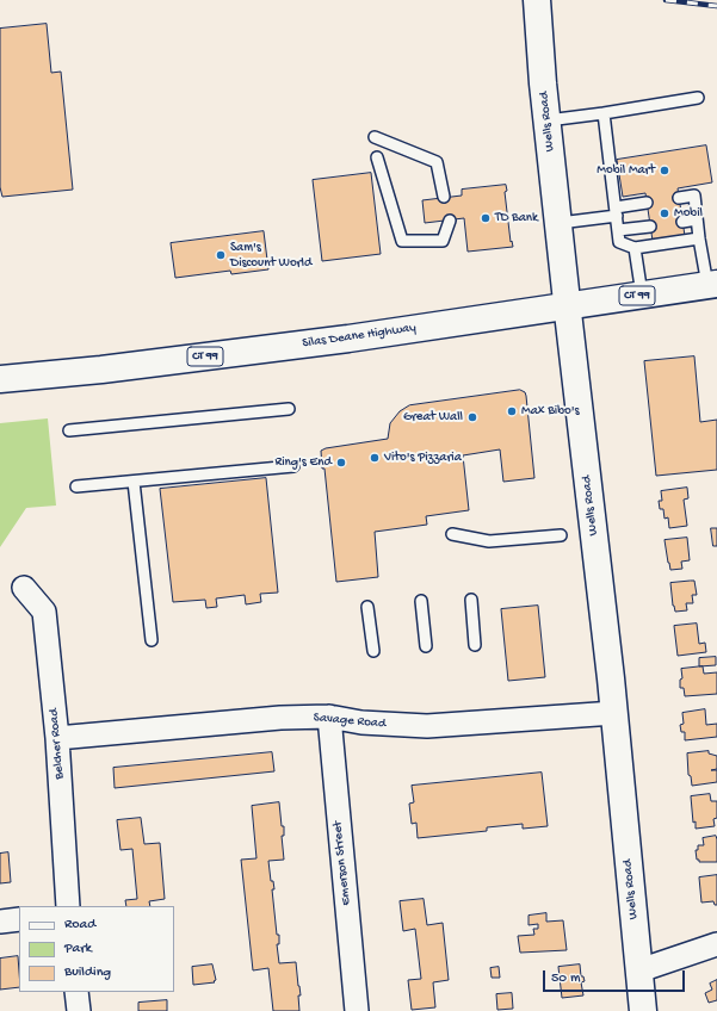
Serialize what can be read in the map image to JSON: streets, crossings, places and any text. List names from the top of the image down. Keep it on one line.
{"streets":{"main road":["Wells Road","CT 99","Silas Deane Highway"],"street":["Savage Road","Belcher Road","Emerson Street"]},"crossings":[["Wells Road","Silas Deane Highway"],["Wells Road","Savage Road"],["Savage Road","Belcher Road"],["Savage Road","Emerson Street"]],"places":["Mobil Mart","Mobil","TD Bank","Sam's Discount World","Max Bibo's","Great Wall","Vito's Pizzaria","Ring's End"],"legend":["Road","Park","Building"],"scale_bar":"50 m"}
